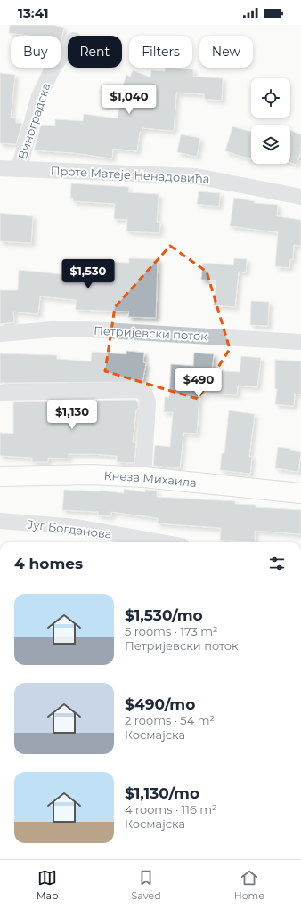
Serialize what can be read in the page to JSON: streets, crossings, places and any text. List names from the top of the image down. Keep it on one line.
{"streets":{"main road":["Кнеза Михаила"],"street":["Виноградска","Проте Матеје Ненадовића","Петријевски поток","Југ Богданова"]},"crossings":[["Виноградска","Проте Матеје Ненадовића"]],"page":{"status":"13:41","chip":["Buy","Rent","Filters","New"],"price":["$1,040","$1,530","$490","$1,130"],"heading":"4 homes","list":[{"name":"$1,530/mo","note":"5 rooms · 173 m² · Петријевски поток"},{"name":"$490/mo","note":"2 rooms · 54 m² · Космајска"},{"name":"$1,130/mo","note":"4 rooms · 116 m² · Космајска"}],"tabs":["Map","Saved","Home"]}}
